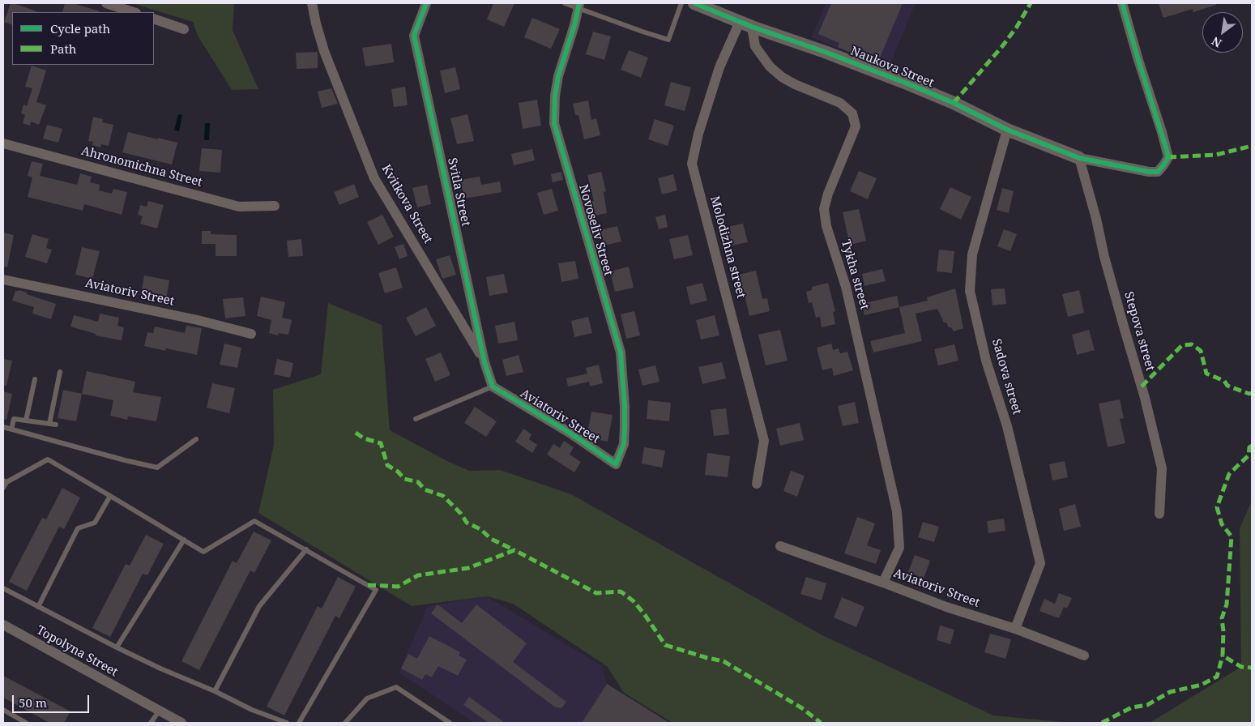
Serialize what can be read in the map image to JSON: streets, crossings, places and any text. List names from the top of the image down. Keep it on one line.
{"streets":{"street":["Naukova Street","Ahronomichna Street","Svitla Street","Kvitkova Street","Novoseliv Street","Molodizhna street","Tykha street","Aviatoriv Street","Stepova street","Sadova street","Topolyna Street"]},"crossings":[["Naukova Street","Molodizhna street"],["Naukova Street","Tykha street"],["Naukova Street","Stepova street"],["Naukova Street","Sadova street"],["Svitla Street","Kvitkova Street"],["Svitla Street","Aviatoriv Street"],["Novoseliv Street","Aviatoriv Street"],["Molodizhna street","Tykha street"],["Tykha street","Aviatoriv Street"],["Aviatoriv Street","Sadova street"]],"legend":["Cycle path","Path"],"scale_bar":"50 m","north":"bottom left"}
